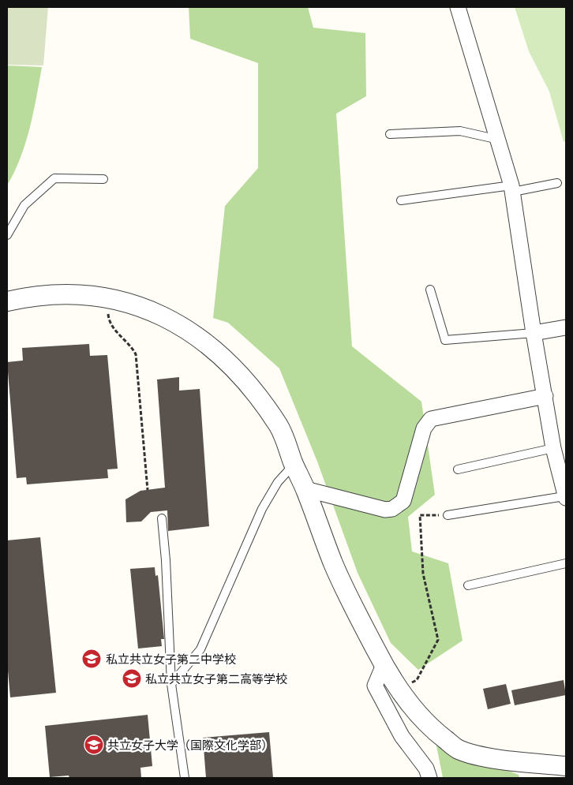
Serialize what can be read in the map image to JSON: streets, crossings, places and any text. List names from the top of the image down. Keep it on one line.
{"places":{"school or university":["私立共立女子第二中学校","私立共立女子第二高等学校","共立女子大学（国際文化学部）"]}}
